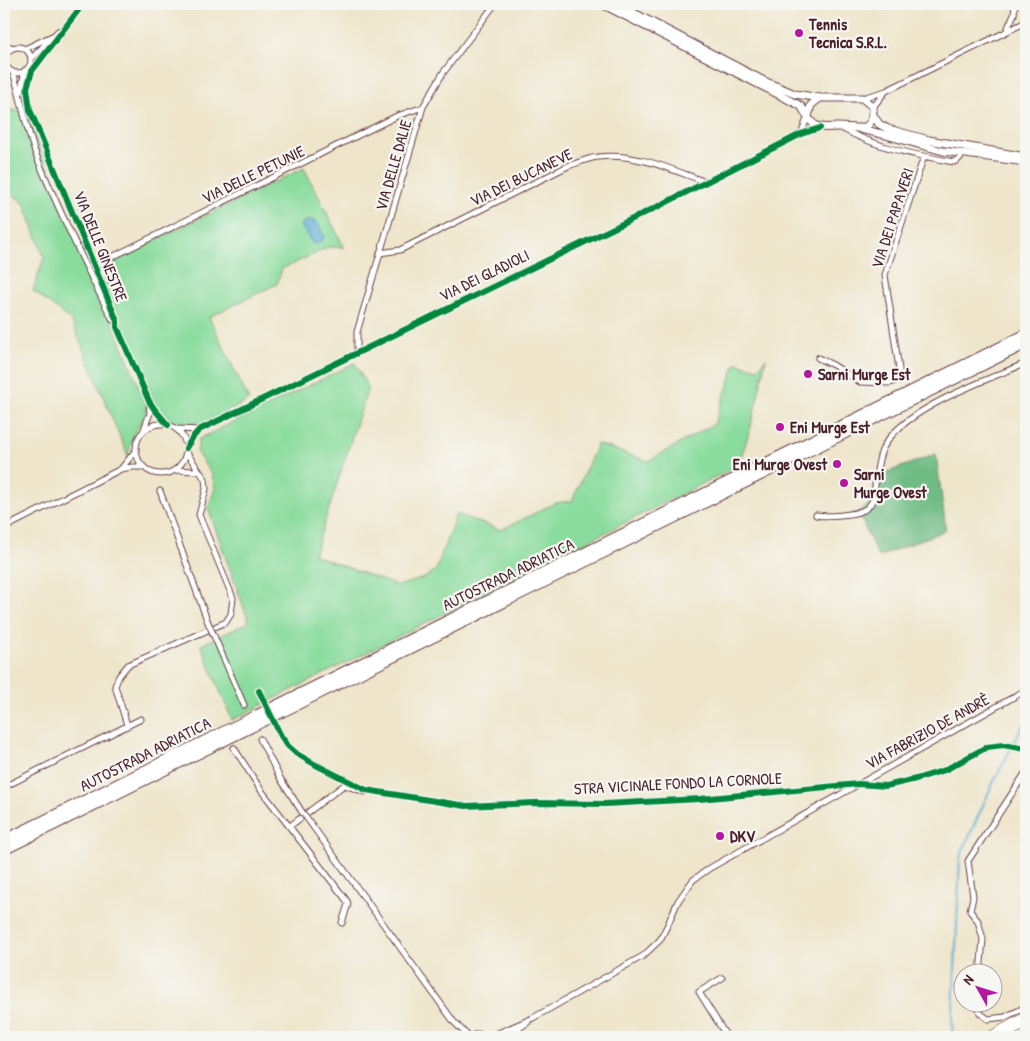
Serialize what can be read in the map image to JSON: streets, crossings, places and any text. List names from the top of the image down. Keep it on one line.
{"streets":{"highway":["AUTOSTRADA ADRIATICA"],"street":["VIA DELLE DALIE","VIA DELLE PETUNIE","VIA DEI BUCANEVE","VIA DEI PAPAVERI","VIA DELLE GINESTRE","VIA DEI GLADIOLI","VIA FABRIZIO DE ANDRÈ","STRA VICINALE FONDO LA CORNOLE"]},"crossings":[["VIA DELLE DALIE","VIA DELLE PETUNIE"],["VIA DELLE DALIE","VIA DEI BUCANEVE"],["VIA DELLE DALIE","VIA DEI GLADIOLI"],["VIA DELLE PETUNIE","VIA DELLE GINESTRE"],["VIA DEI BUCANEVE","VIA DEI GLADIOLI"],["VIA DELLE GINESTRE","VIA DEI GLADIOLI"],["VIA FABRIZIO DE ANDRÈ","STRA VICINALE FONDO LA CORNOLE"]],"places":["Tennis Tecnica S.R.L.","Sarni Murge Est","Eni Murge Est","Eni Murge Ovest","Sarni Murge Ovest","DKV"],"north":"top left"}
